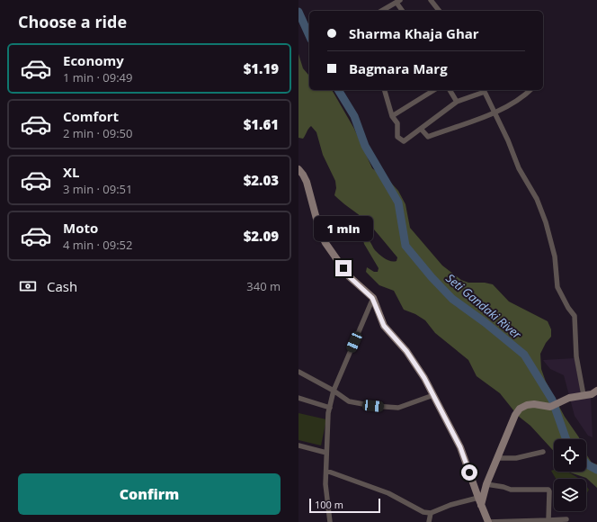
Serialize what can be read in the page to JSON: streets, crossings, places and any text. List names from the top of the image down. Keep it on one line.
{"water":["Seti Gandaki River"],"scale_bar":"100 m","page":{"heading":"Choose a ride","banner":["Sharma Khaja Ghar","Bagmara Marg"],"list":[{"name":"Economy","note":"1 min · 09:49","value":"$1.19"},{"name":"Comfort","note":"2 min · 09:50","value":"$1.61"},{"name":"XL","note":"3 min · 09:51","value":"$2.03"},{"name":"Moto","note":"4 min · 09:52","value":"$2.09"}],"bubble":"1 min","pay":["Cash","340 m"],"buttons":"Confirm","scale":"100 m"}}
